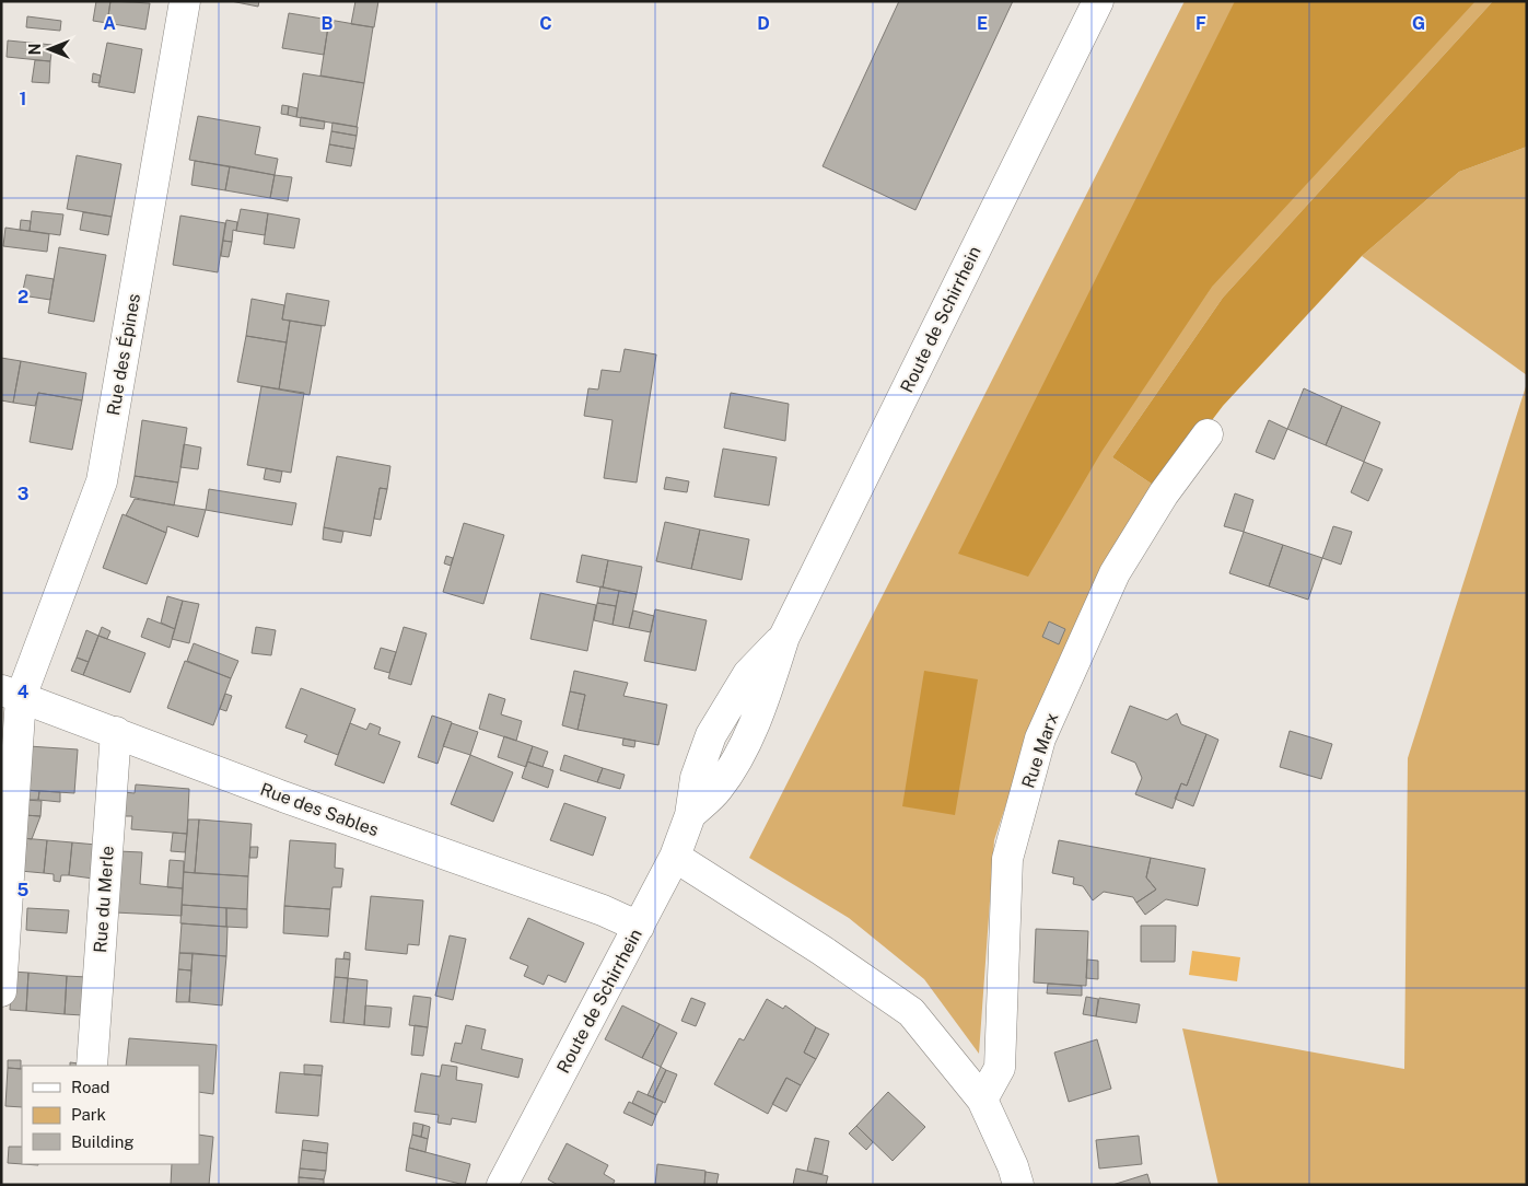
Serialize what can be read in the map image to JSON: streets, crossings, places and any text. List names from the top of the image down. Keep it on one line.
{"streets":{"street":["Route de Schirrhein","Rue des Épines","Rue Marx","Rue des Sables","Rue du Merle"]},"crossings":[["Route de Schirrhein","Rue des Sables"],["Rue des Épines","Rue des Sables"],["Rue des Sables","Rue du Merle"]],"legend":["Road","Park","Building"],"north":"left","grid":{"columns":["A","B","C","D","E","F","G"],"rows":["1","2","3","4","5"]}}
